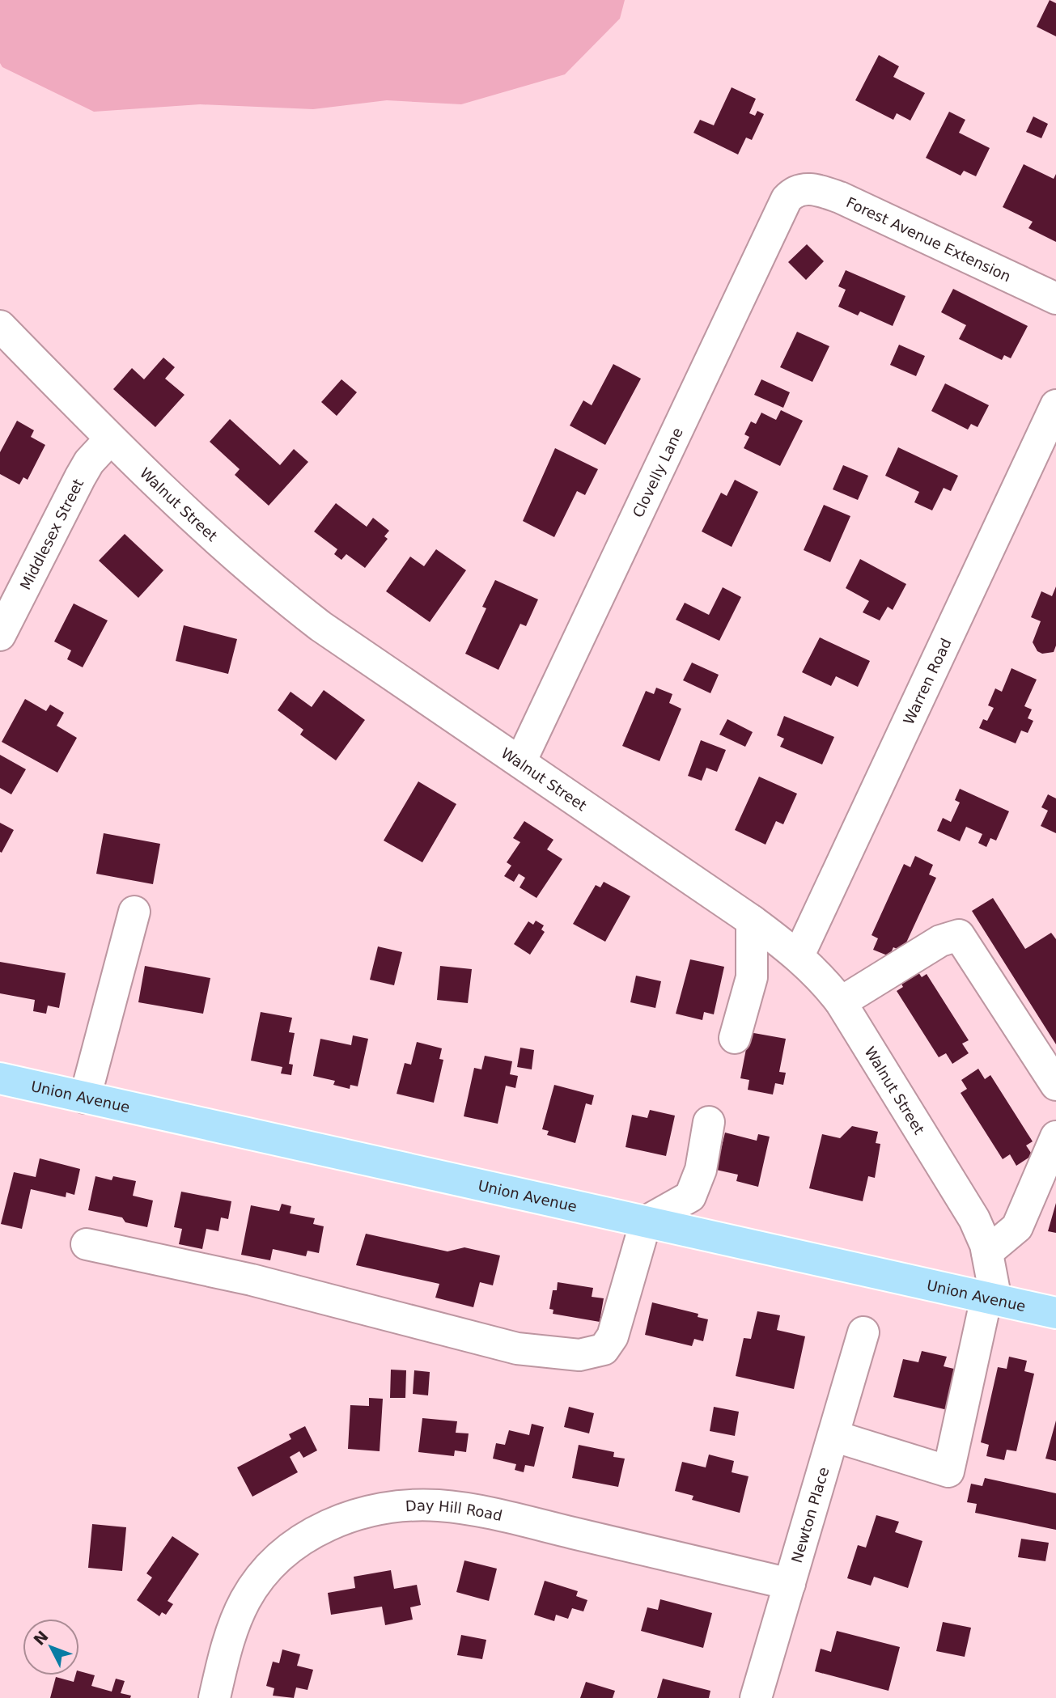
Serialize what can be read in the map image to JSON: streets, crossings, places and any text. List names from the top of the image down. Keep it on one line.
{"streets":{"main road":["Union Avenue"],"street":["Forest Avenue Extension","Clovelly Lane","Walnut Street","Middlesex Street","Warren Road","Day Hill Road","Newton Place"]},"crossings":[["Forest Avenue Extension","Clovelly Lane"],["Clovelly Lane","Walnut Street"],["Walnut Street","Middlesex Street"],["Walnut Street","Warren Road"],["Walnut Street","Union Avenue"],["Day Hill Road","Newton Place"]],"north":"top left"}
